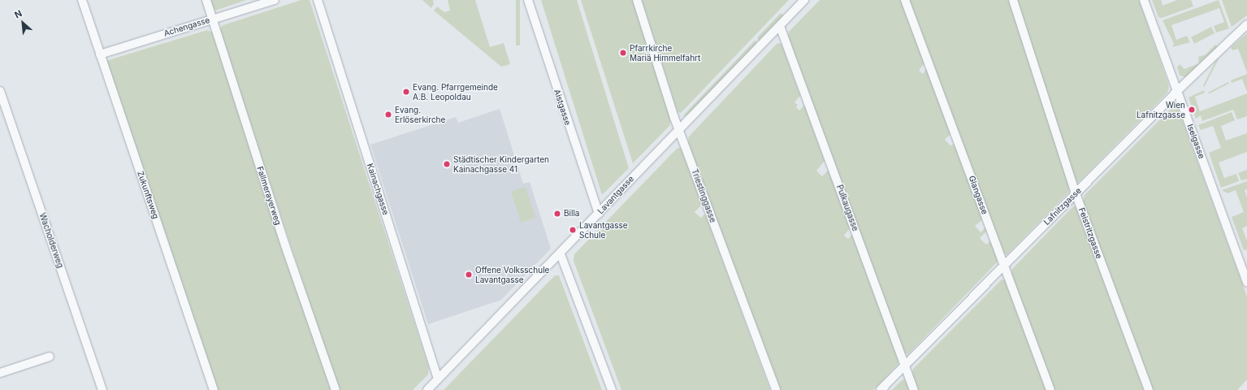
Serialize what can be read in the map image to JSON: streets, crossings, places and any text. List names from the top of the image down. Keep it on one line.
{"streets":{"street":["Achengasse","Aistgasse","Iselgasse","Kainachgasse","Zukunftsweg","Lavantgasse","Glangasse","Fallmerayerweg","Triestinggasse","Lafnitzgasse","Pulkaugasse","Feistritzgasse","Wacholderweg"]},"crossings":[["Achengasse","Zukunftsweg"],["Achengasse","Fallmerayerweg"],["Aistgasse","Lavantgasse"],["Iselgasse","Lafnitzgasse"],["Kainachgasse","Lavantgasse"],["Lavantgasse","Triestinggasse"],["Lavantgasse","Pulkaugasse"],["Glangasse","Lafnitzgasse"],["Lafnitzgasse","Pulkaugasse"],["Lafnitzgasse","Feistritzgasse"]],"places":["Pfarrkirche Mariä Himmelfahrt","Evang. Pfarrgemeinde A.B. Leopoldau","Wien Lafnitzgasse","Evang. Erlöserkirche","Städtischer Kindergarten Kainachgasse 41","Billa","Lavantgasse Schule","Offene Volksschule Lavantgasse"],"north":"top left"}
